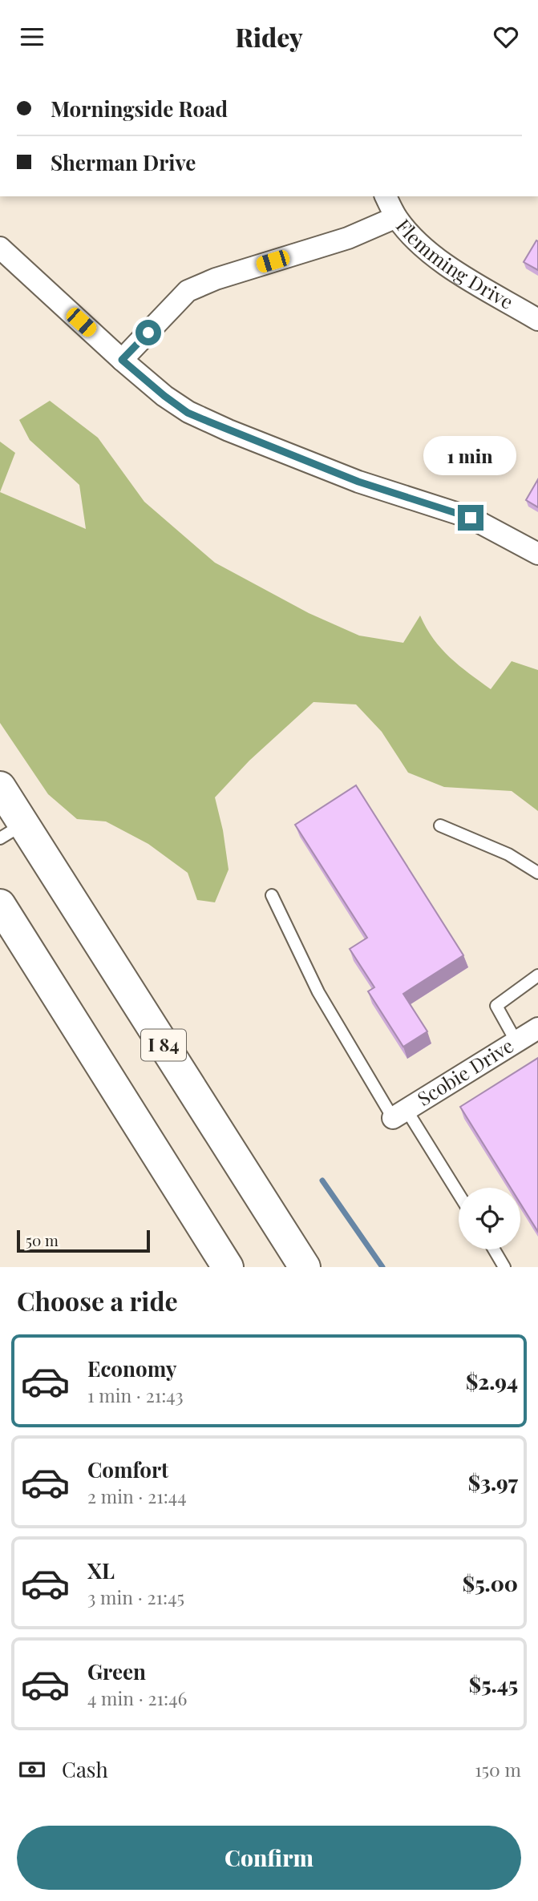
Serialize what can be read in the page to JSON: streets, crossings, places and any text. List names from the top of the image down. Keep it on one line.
{"streets":{"main road":["I 84"],"street":["Flemming Drive","Scobie Drive"]},"scale_bar":"50 m","page":{"header":"Ridey","banner":["Morningside Road","Sherman Drive"],"bubble":"1 min","scale":"50 m","heading":"Choose a ride","list":[{"name":"Economy","note":"1 min · 21:43","value":"$2.94"},{"name":"Comfort","note":"2 min · 21:44","value":"$3.97"},{"name":"XL","note":"3 min · 21:45","value":"$5.00"},{"name":"Green","note":"4 min · 21:46","value":"$5.45"}],"pay":["Cash","150 m"],"buttons":"Confirm"}}
